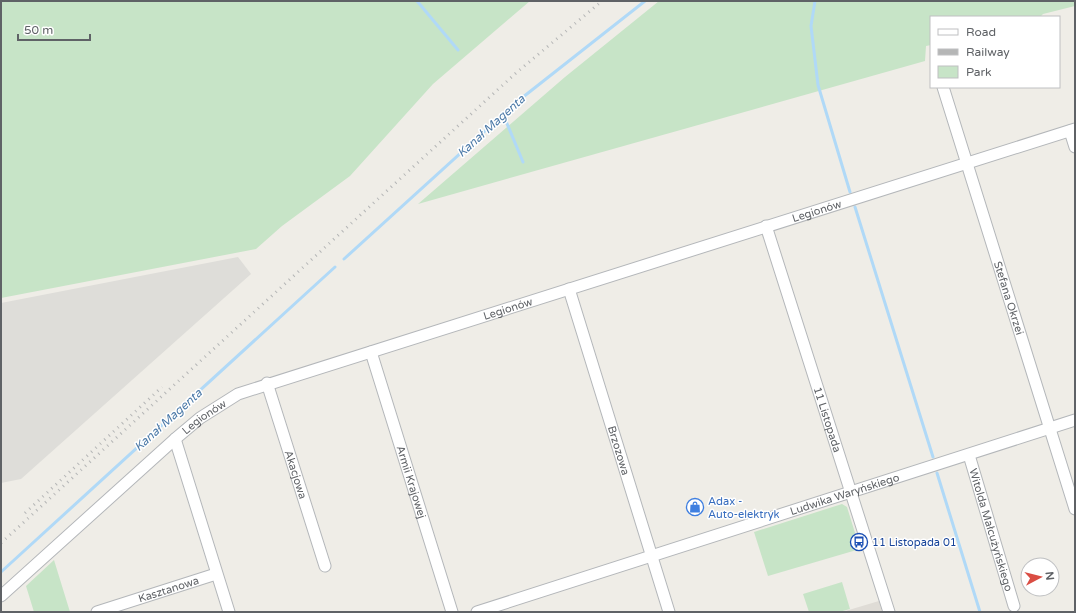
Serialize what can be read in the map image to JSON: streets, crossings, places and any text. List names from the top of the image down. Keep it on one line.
{"streets":{"street":["Legionów","Stefana Okrzei","11 Listopada","Brzozowa","Akacjowa","Armii Krajowej","Ludwika Waryńskiego","Witolda Małcużyńskiego","Kasztanowa"]},"crossings":[["Legionów","Stefana Okrzei"],["Legionów","11 Listopada"],["Legionów","Brzozowa"],["Legionów","Akacjowa"],["Legionów","Armii Krajowej"],["Stefana Okrzei","Ludwika Waryńskiego"],["11 Listopada","Ludwika Waryńskiego"],["Brzozowa","Ludwika Waryńskiego"],["Ludwika Waryńskiego","Witolda Małcużyńskiego"]],"water":["Kanał Magenta"],"places":{"shop":["Adax - Auto-elektryk"],"bus stop":["11 Listopada 01"]},"legend":["Road","Railway","Park"],"scale_bar":"50 m","north":"right"}
